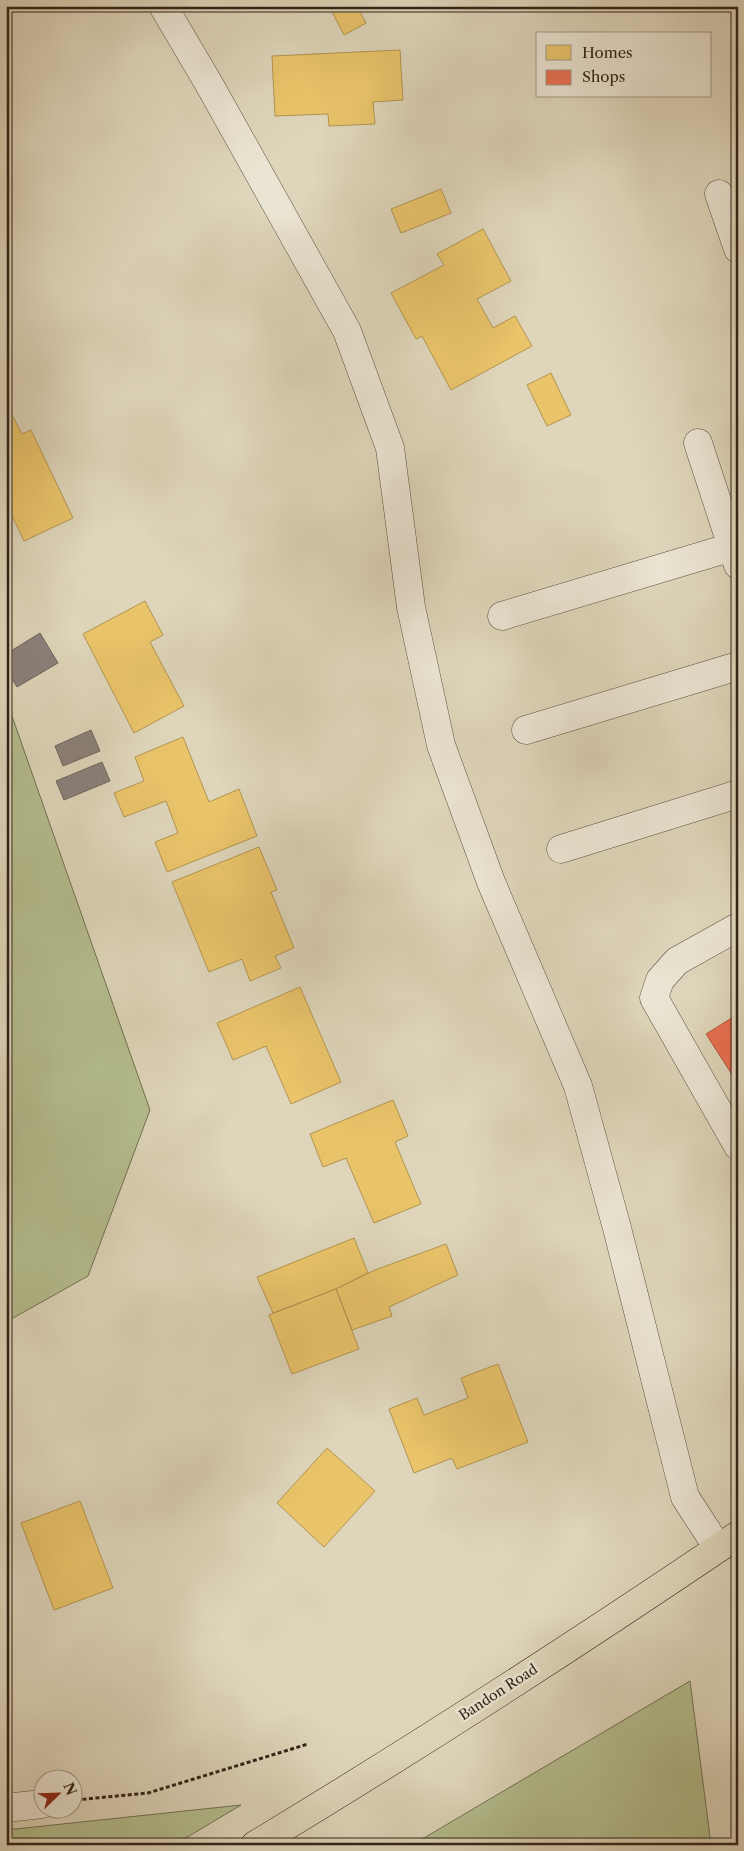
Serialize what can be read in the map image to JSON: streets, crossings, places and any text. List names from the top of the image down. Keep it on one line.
{"streets":{"main road":["Bandon Road"]},"legend":["Homes","Shops"],"north":"top right"}
